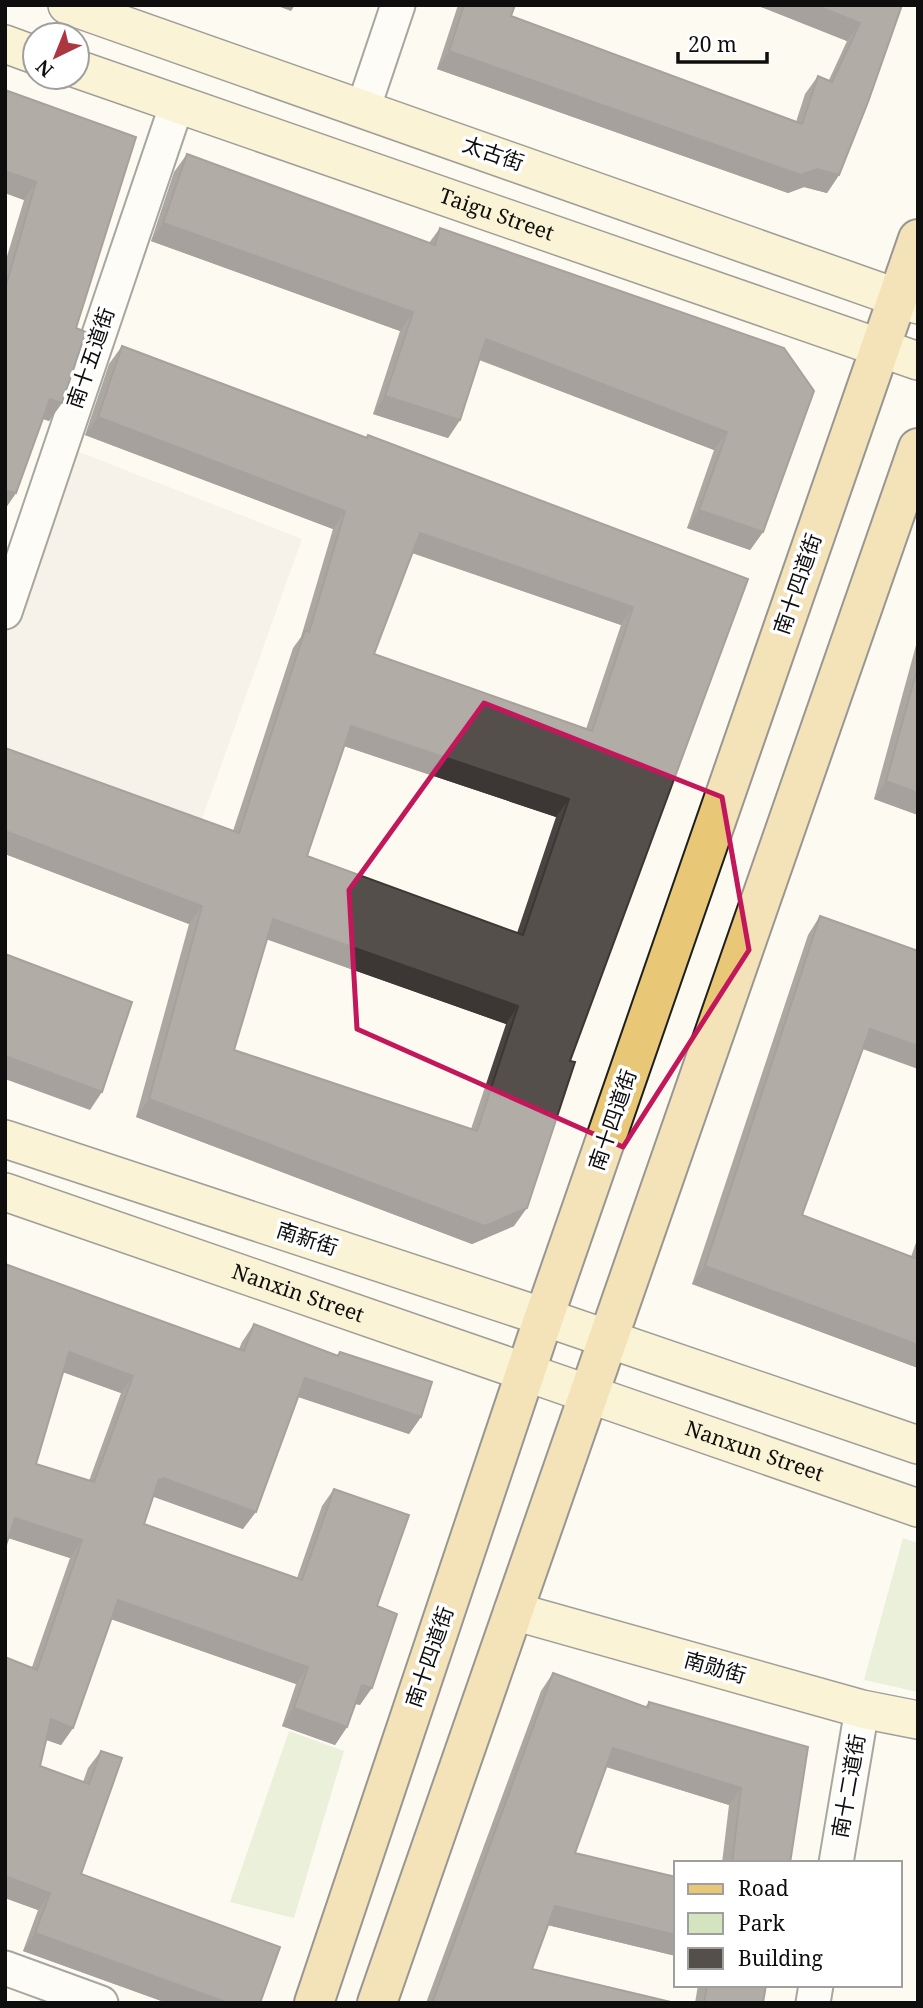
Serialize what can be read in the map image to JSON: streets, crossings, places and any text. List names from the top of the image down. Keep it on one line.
{"streets":{"main road":["太古街","Taigu Street","南十四道街","南新街","Nanxin Street","Nanxun Street","南勋街"],"street":["南十五道街","南十二道街"]},"crossings":[["太古街","南十四道街"],["Taigu Street","南十五道街"],["Taigu Street","南十四道街"],["南十四道街","南新街"],["南十四道街","Nanxin Street"],["Nanxin Street","Nanxun Street"],["南勋街","南十二道街"]],"legend":["Road","Park","Building"],"scale_bar":"20 m","north":"bottom left"}
